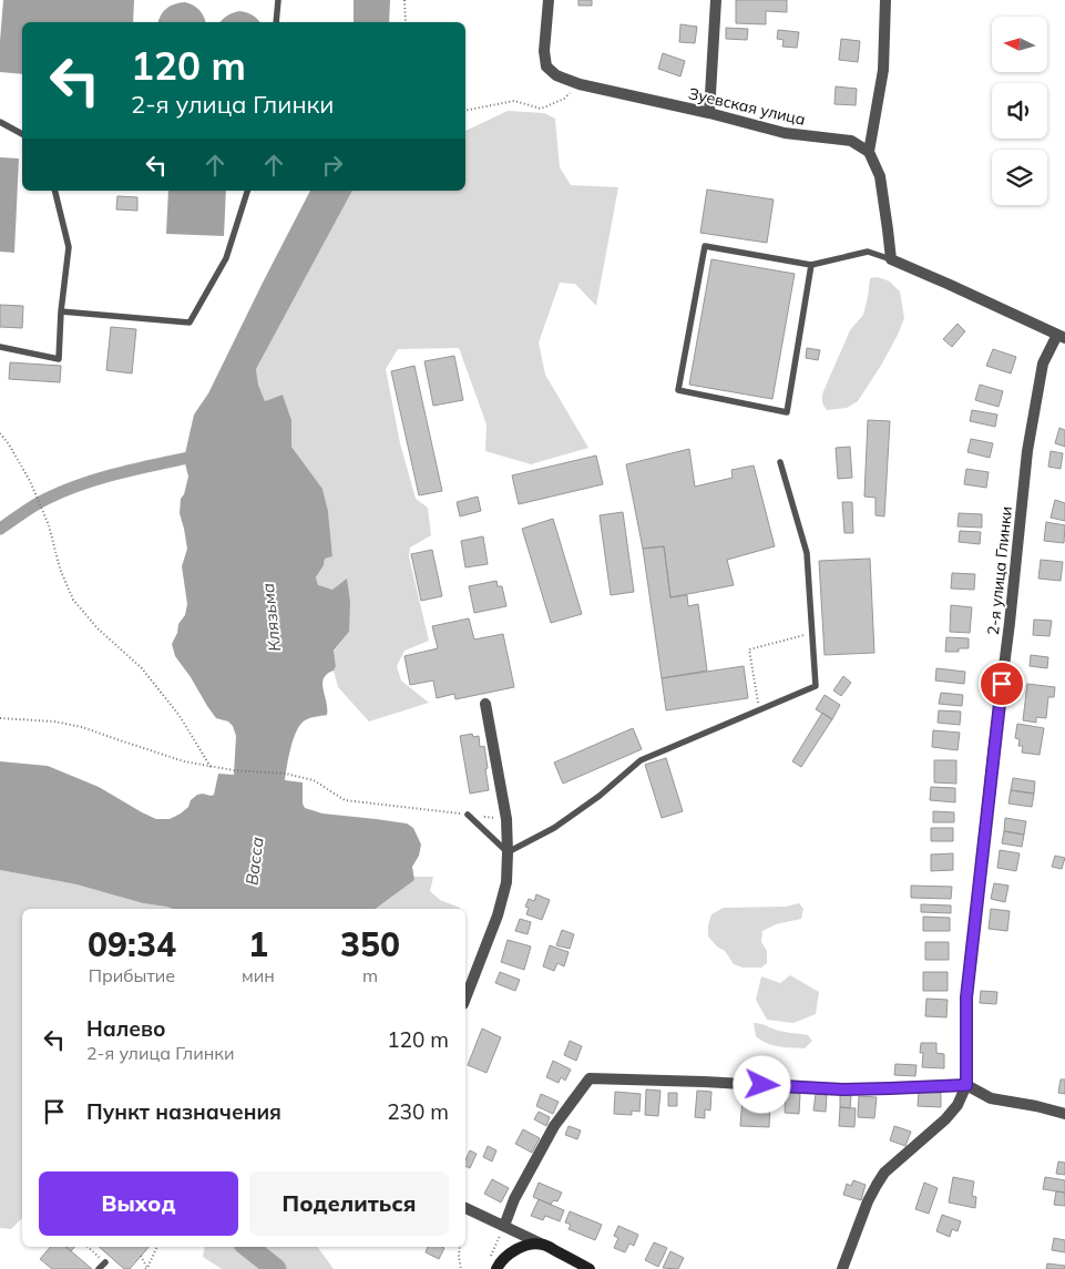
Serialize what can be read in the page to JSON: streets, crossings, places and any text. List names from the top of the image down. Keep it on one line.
{"streets":{"street":["Зуевская улица","2-я улица Глинки"]},"water":["Клязьма","Васса"],"north":"left","page":{"turn":["120 m","2-я улица Глинки"],"eta":["09:34","Прибытие","1","мин","350","m"],"list":[{"name":"Налево","note":"2-я улица Глинки","value":"120 m"},{"name":"Пункт назначения","value":"230 m"}],"buttons":["Выход","Поделиться"]}}
